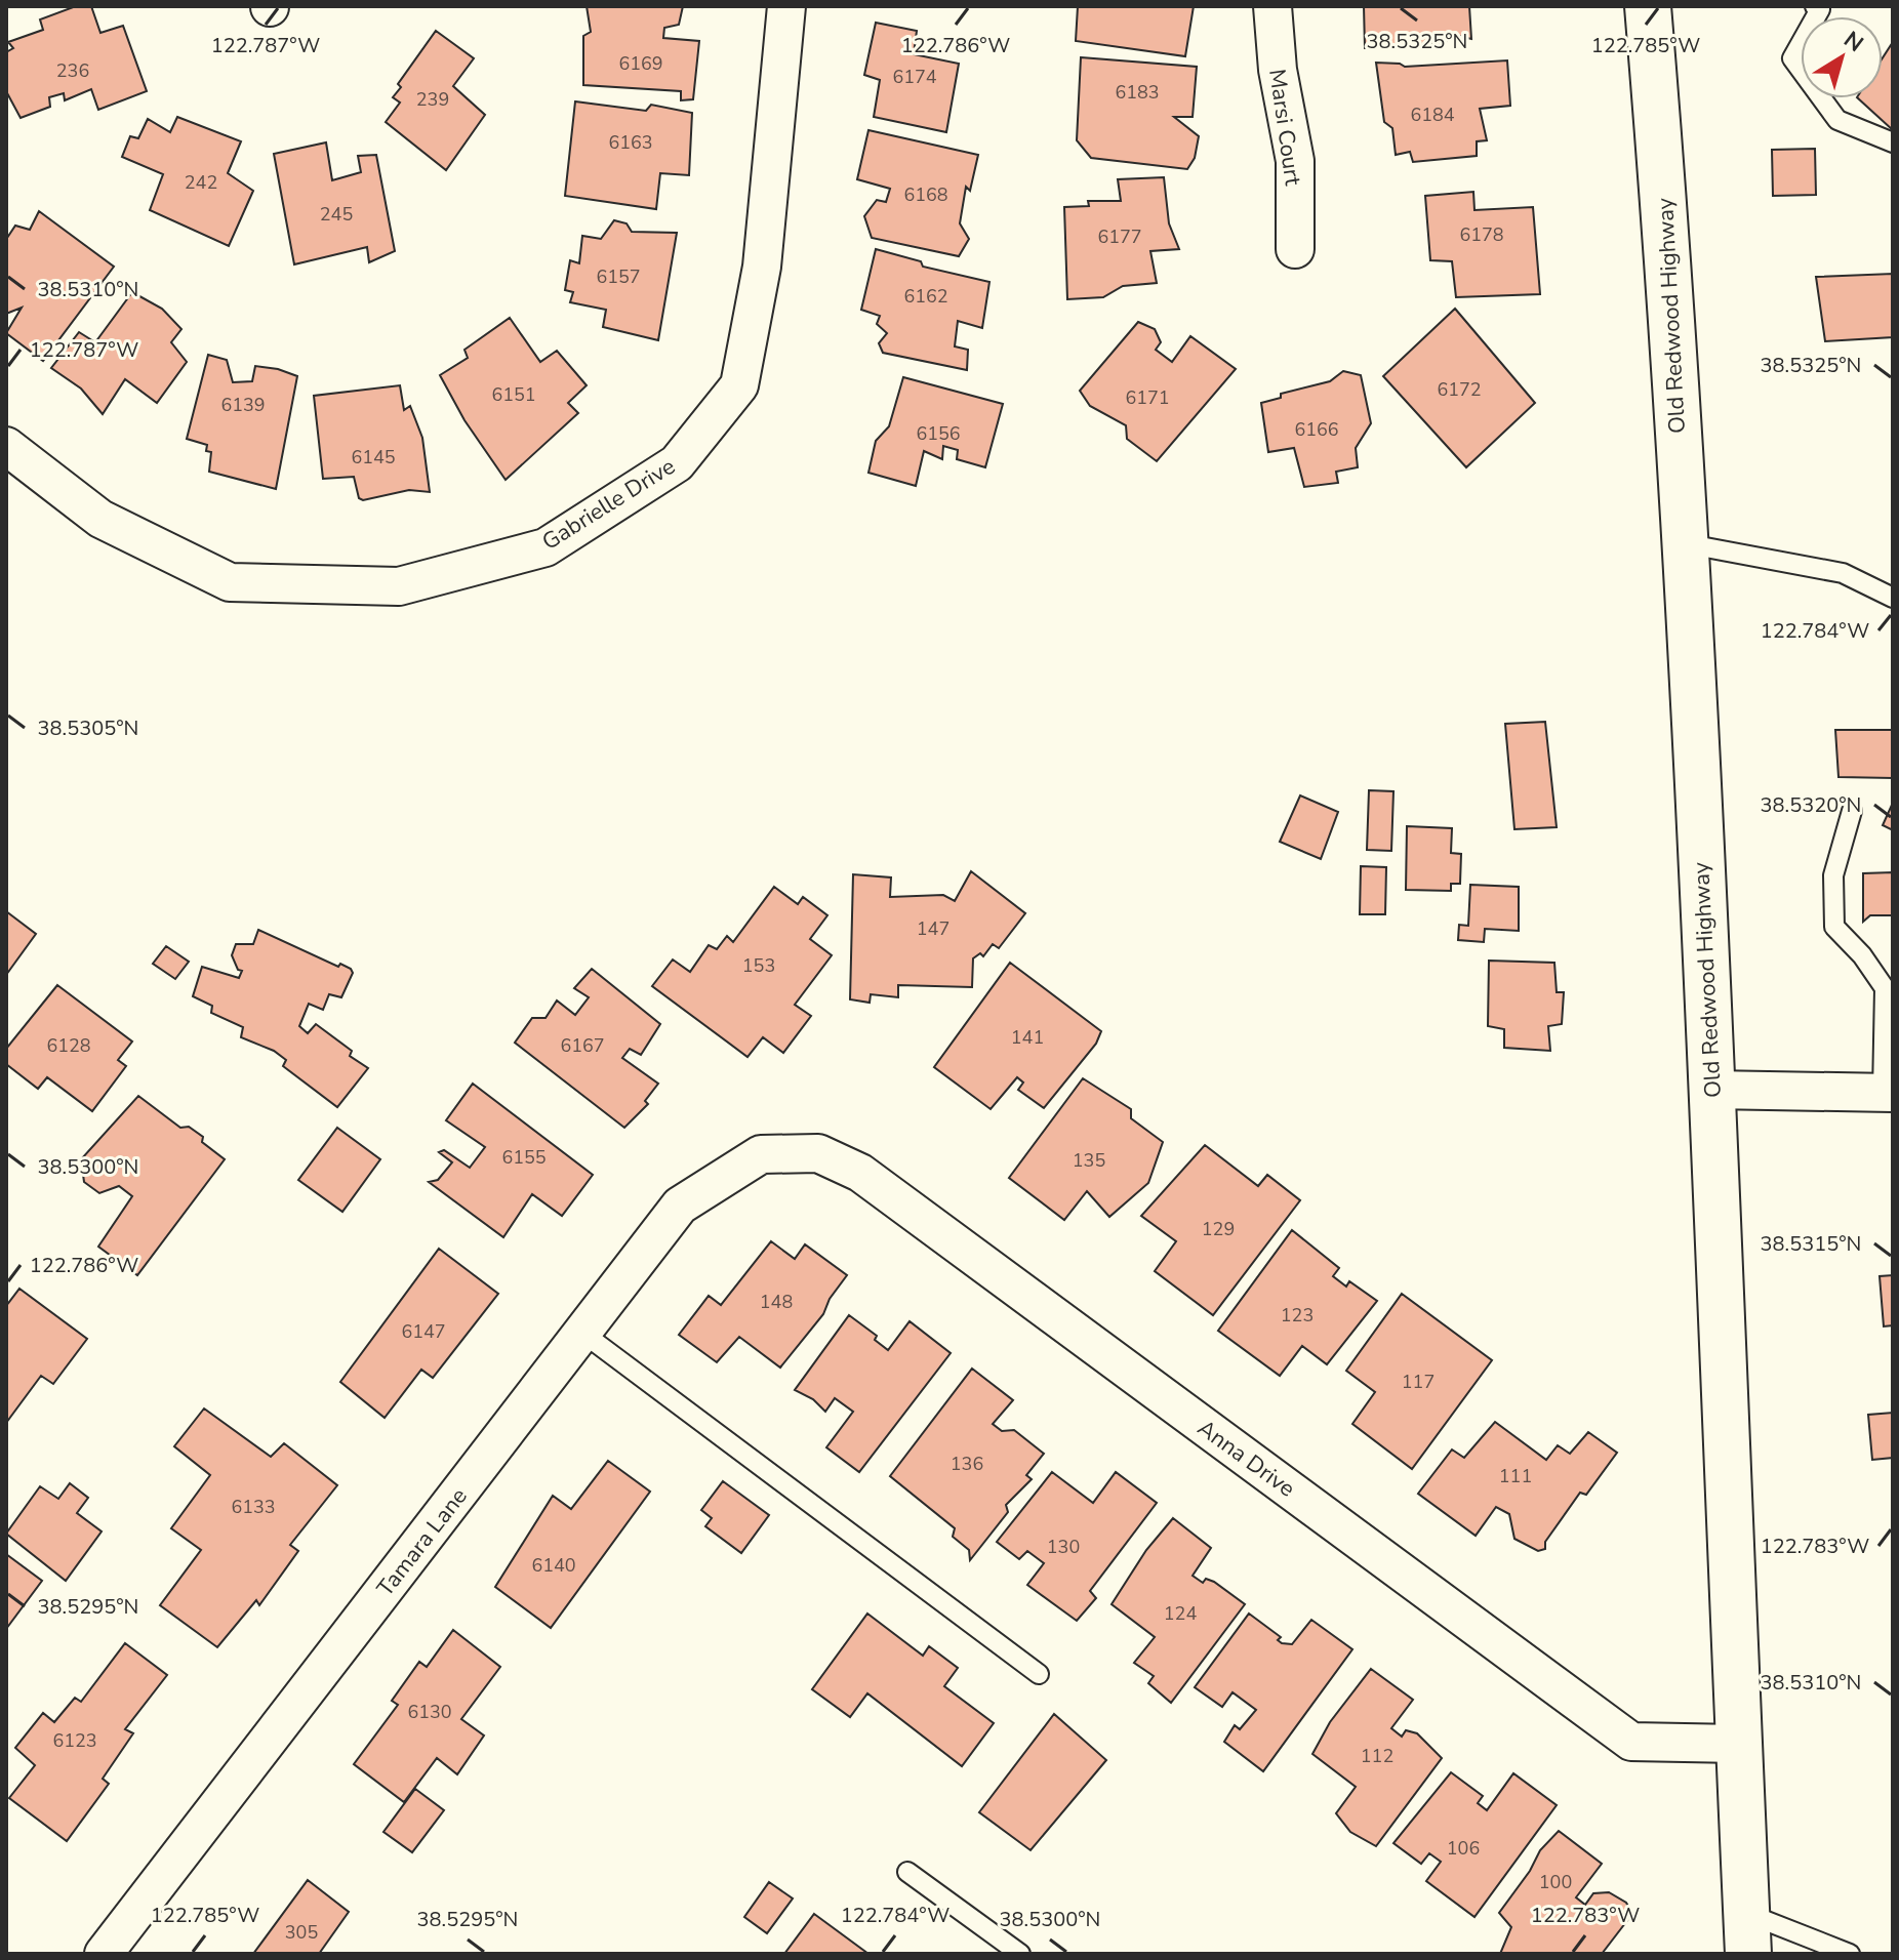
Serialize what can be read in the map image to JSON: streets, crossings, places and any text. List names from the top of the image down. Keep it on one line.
{"streets":{"main road":["Old Redwood Highway"],"street":["Marsi Court","Gabrielle Drive","Anna Drive","Tamara Lane"]},"crossings":[["Old Redwood Highway","Anna Drive"],["Anna Drive","Tamara Lane"]],"house_numbers":["6169","236","6174","6183","239","6184","6163","242","6168","245","6178","6177","6157","6162","6172","6151","6171","6139","6166","6156","6145","147","153","141","6128","6167","6155","135","129","148","123","6147","117","136","111","6133","130","6140","124","6130","6123","112","106","100","305"],"north":"top right","coordinates":["38.5325°N","122.787°W","122.786°W","122.785°W","38.5310°N","122.784°W","38.5305°N","38.5320°N","38.5300°N","38.5315°N","122.783°W","38.5295°N"]}
